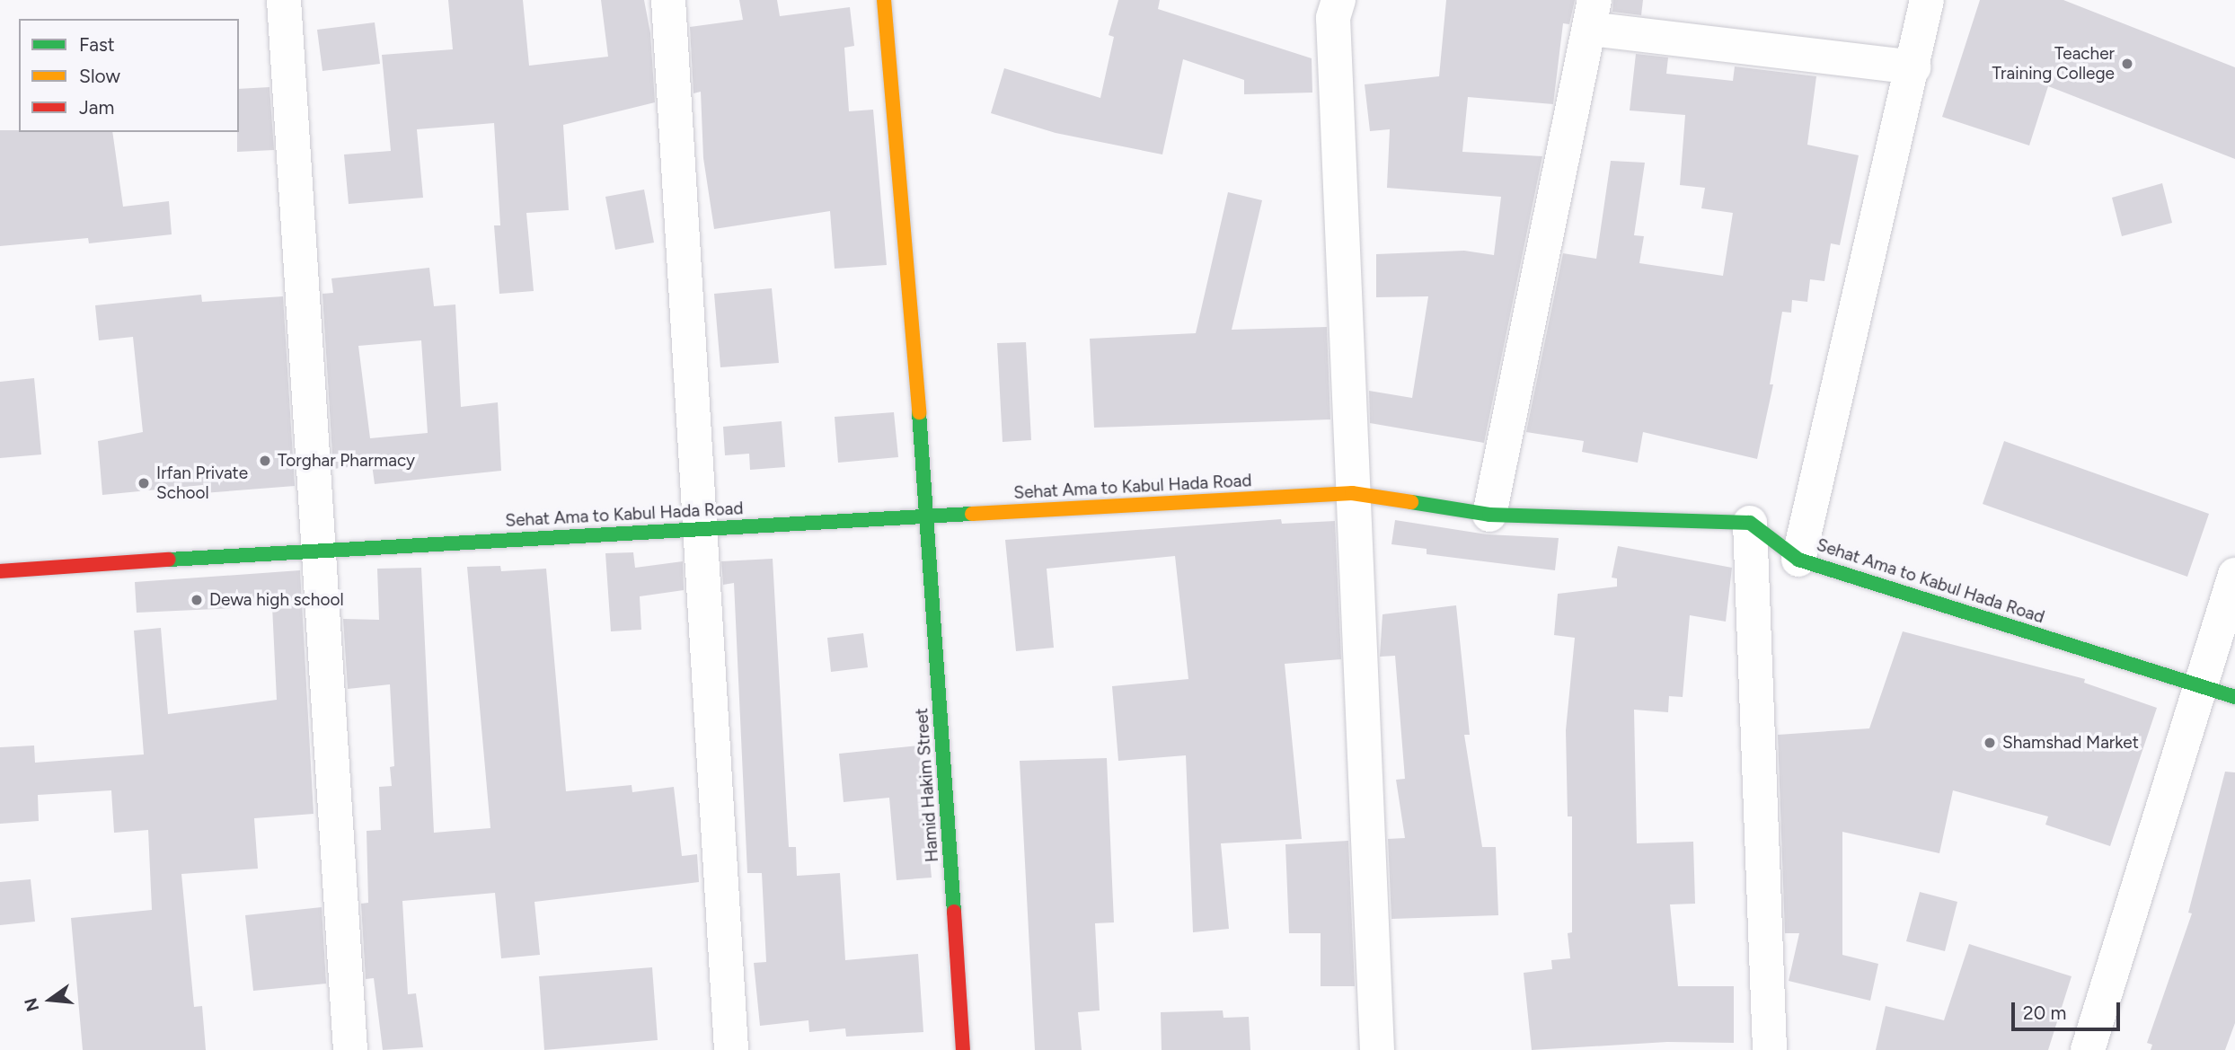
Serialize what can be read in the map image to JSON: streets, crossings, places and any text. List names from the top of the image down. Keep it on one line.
{"streets":{"main road":["Sehat Ama to Kabul Hada Road","Hamid Hakim Street"]},"crossings":[["Sehat Ama to Kabul Hada Road","Hamid Hakim Street"]],"places":["Teacher Training College","Torghar Pharmacy","Irfan Private School","Dewa high school","Shamshad Market"],"legend":["Fast","Slow","Jam"],"scale_bar":"20 m","north":"left"}
